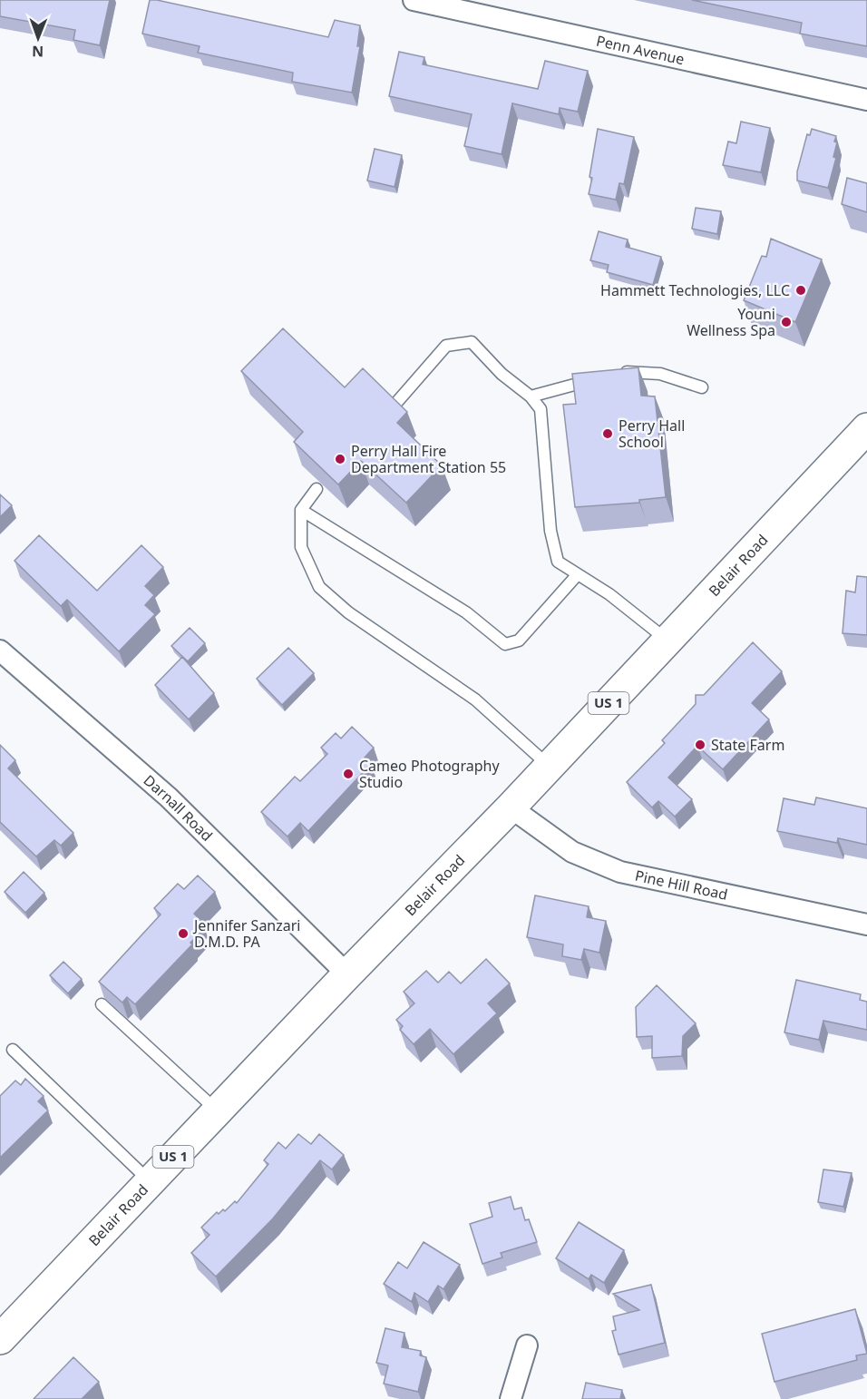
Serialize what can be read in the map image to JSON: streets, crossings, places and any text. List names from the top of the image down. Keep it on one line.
{"streets":{"highway":["Belair Road","US 1"],"street":["Penn Avenue","Darnall Road","Pine Hill Road"]},"crossings":[["Belair Road","Darnall Road"],["Belair Road","Pine Hill Road"]],"places":["Hammett Technologies, LLC","Youni Wellness Spa","Perry Hall School","Perry Hall Fire Department Station 55","State Farm","Cameo Photography Studio","Jennifer Sanzari D.M.D. PA"],"north":"bottom"}
